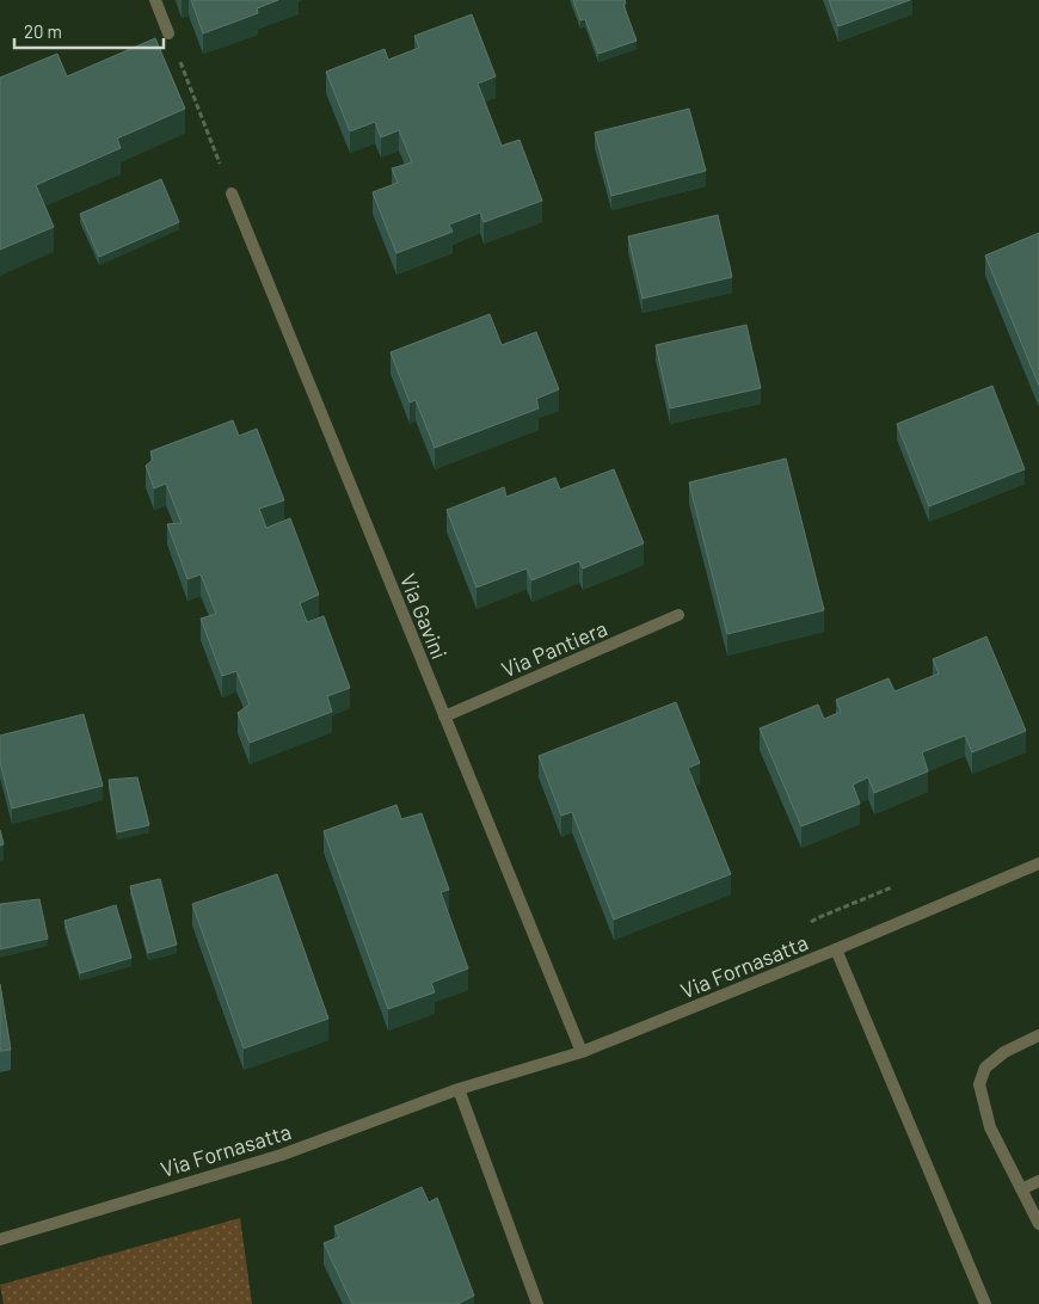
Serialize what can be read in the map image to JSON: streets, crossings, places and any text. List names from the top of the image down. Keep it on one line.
{"streets":{"street":["Via Gavini","Via Pantiera","Via Fornasatta"]},"crossings":[["Via Gavini","Via Pantiera"],["Via Gavini","Via Fornasatta"]],"scale_bar":"20 m"}
